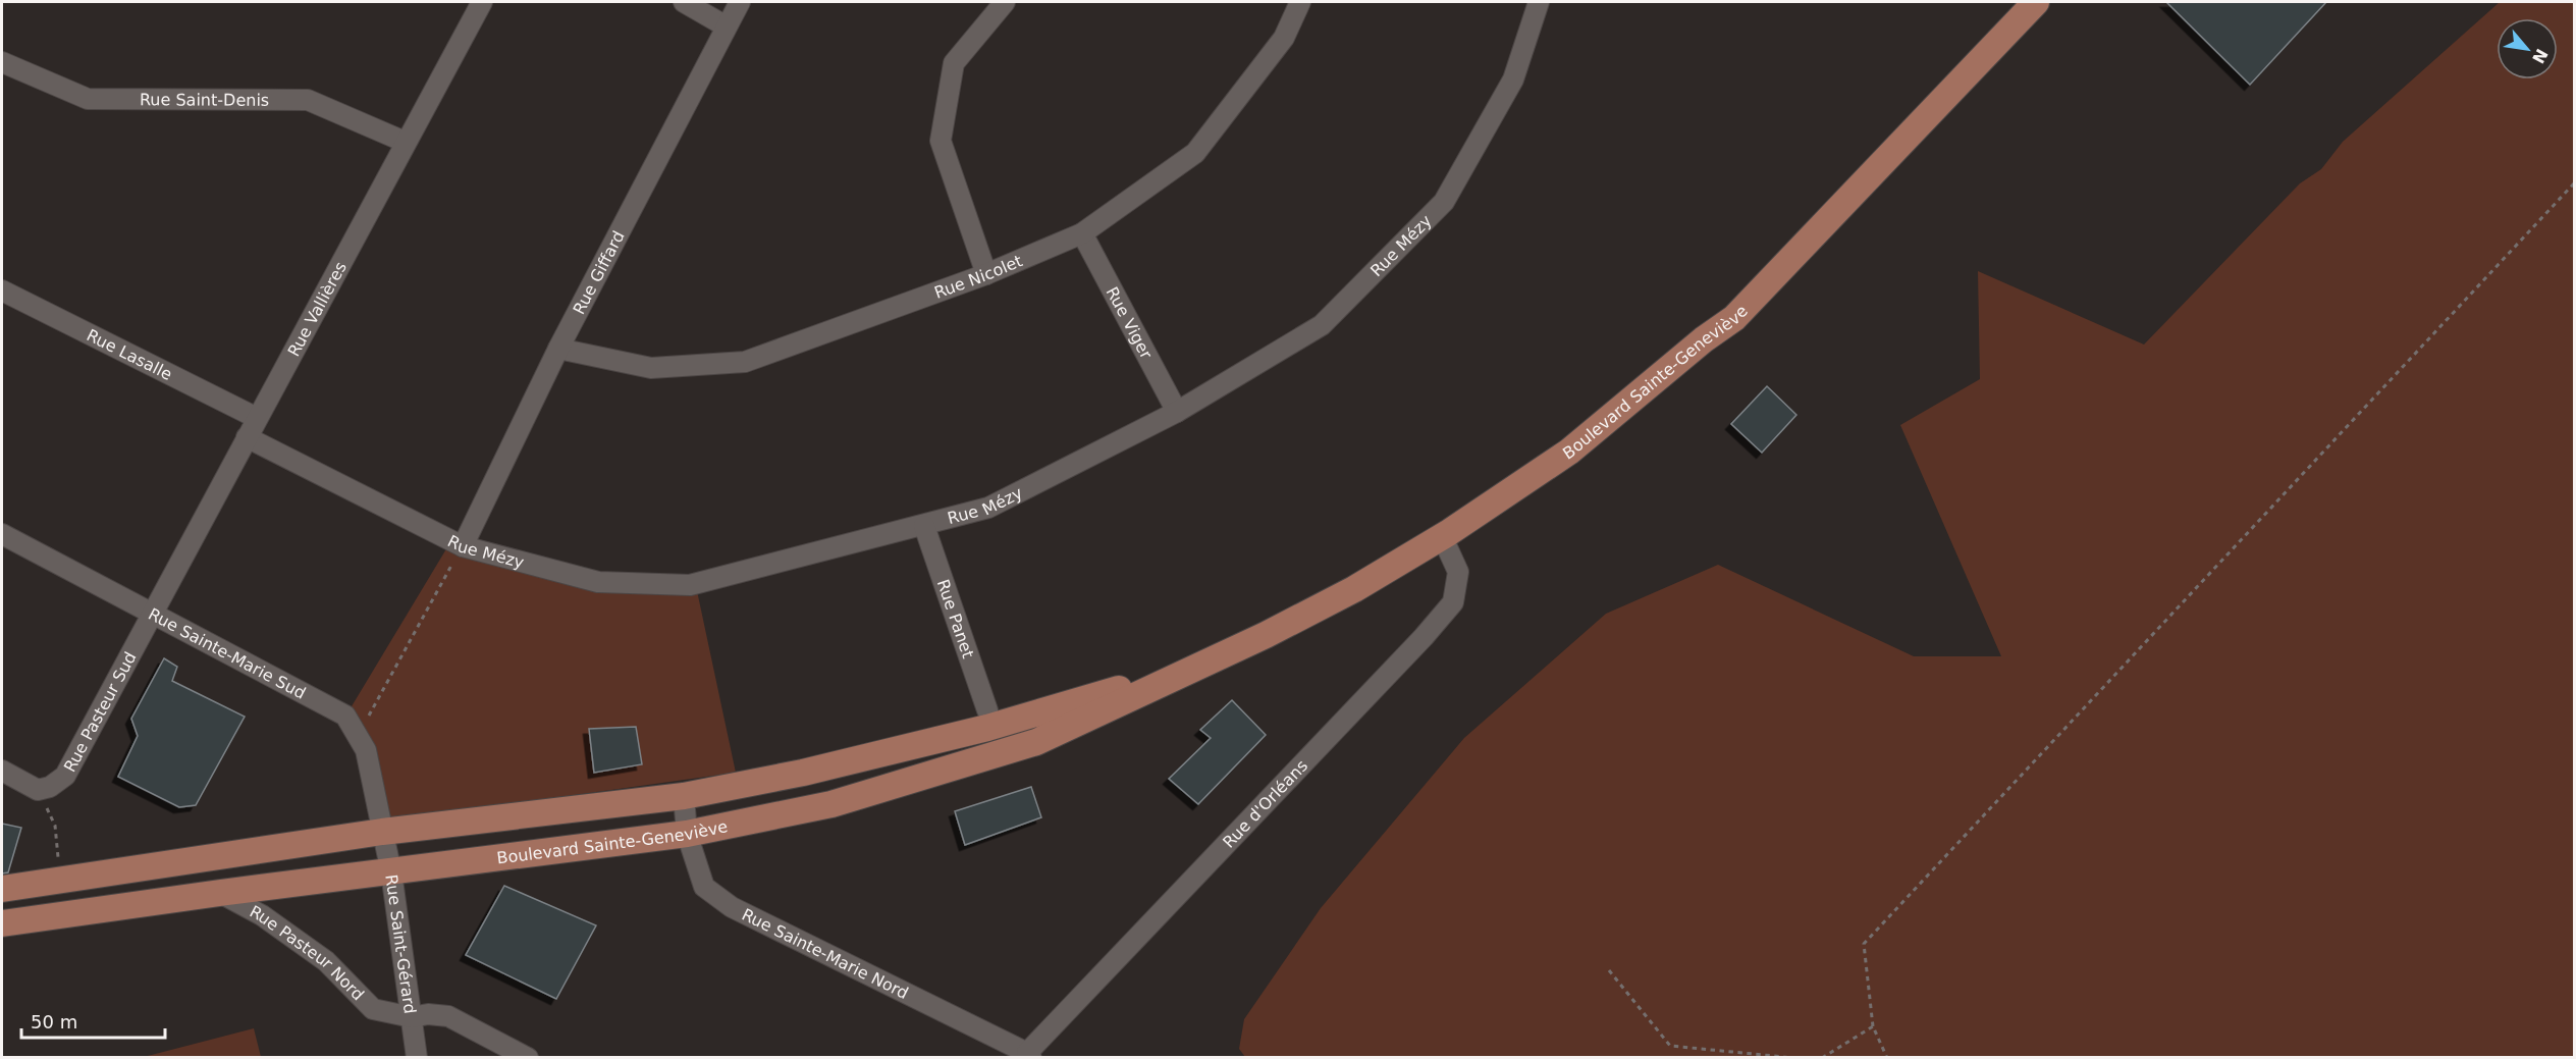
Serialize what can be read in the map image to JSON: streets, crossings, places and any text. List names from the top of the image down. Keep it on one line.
{"streets":{"main road":["Boulevard Sainte-Geneviève"],"street":["Rue Saint-Denis","Rue Mézy","Rue Giffard","Rue Nicolet","Rue Vallières","Rue Viger","Rue Lasalle","Rue Panet","Rue Sainte-Marie Sud","Rue Pasteur Sud","Rue d'Orléans","Rue Saint-Gérard","Rue Sainte-Marie Nord","Rue Pasteur Nord"]},"crossings":[["Rue Saint-Denis","Rue Vallières"],["Rue Mézy","Rue Giffard"],["Rue Mézy","Rue Vallières"],["Rue Mézy","Rue Viger"],["Rue Mézy","Rue Panet"],["Rue Giffard","Rue Nicolet"],["Rue Nicolet","Rue Viger"],["Rue Vallières","Rue Lasalle"],["Rue Vallières","Rue Sainte-Marie Sud"],["Rue Vallières","Rue Pasteur Sud"],["Boulevard Sainte-Geneviève","Rue Sainte-Marie Sud"],["Boulevard Sainte-Geneviève","Rue d'Orléans"],["Boulevard Sainte-Geneviève","Rue Saint-Gérard"],["Boulevard Sainte-Geneviève","Rue Sainte-Marie Nord"],["Boulevard Sainte-Geneviève","Rue Pasteur Nord"],["Rue Sainte-Marie Sud","Rue Pasteur Sud"],["Rue Sainte-Marie Sud","Rue Saint-Gérard"],["Rue d'Orléans","Rue Sainte-Marie Nord"],["Rue Saint-Gérard","Rue Pasteur Nord"]],"scale_bar":"50 m","north":"bottom right"}
